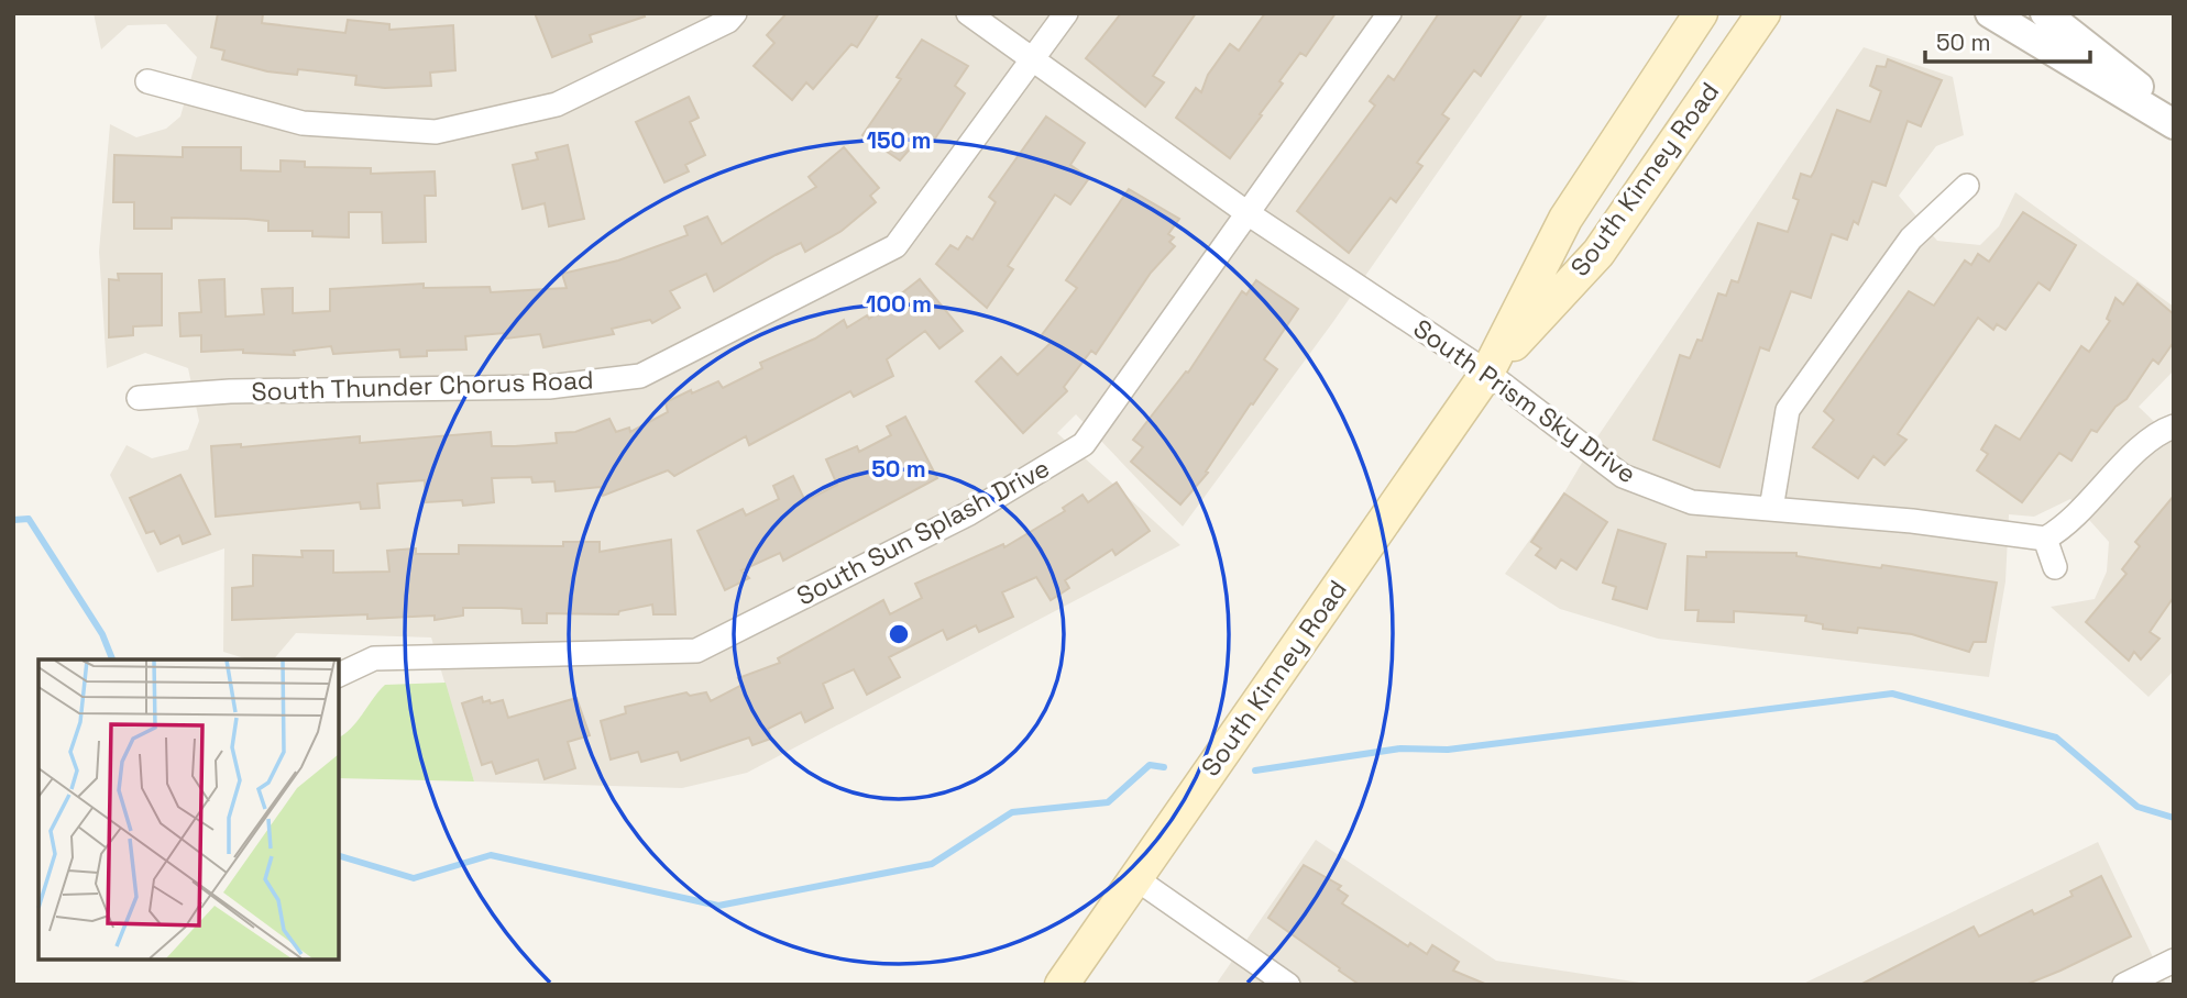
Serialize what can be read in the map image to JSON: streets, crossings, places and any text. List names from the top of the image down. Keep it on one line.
{"streets":{"main road":["South Kinney Road"],"street":["South Thunder Chorus Road","South Prism Sky Drive","South Sun Splash Drive"]},"crossings":[["South Kinney Road","South Prism Sky Drive"],["South Thunder Chorus Road","South Prism Sky Drive"],["South Prism Sky Drive","South Sun Splash Drive"]],"scale_bar":"50 m","rings":["150 m","100 m","50 m"]}
